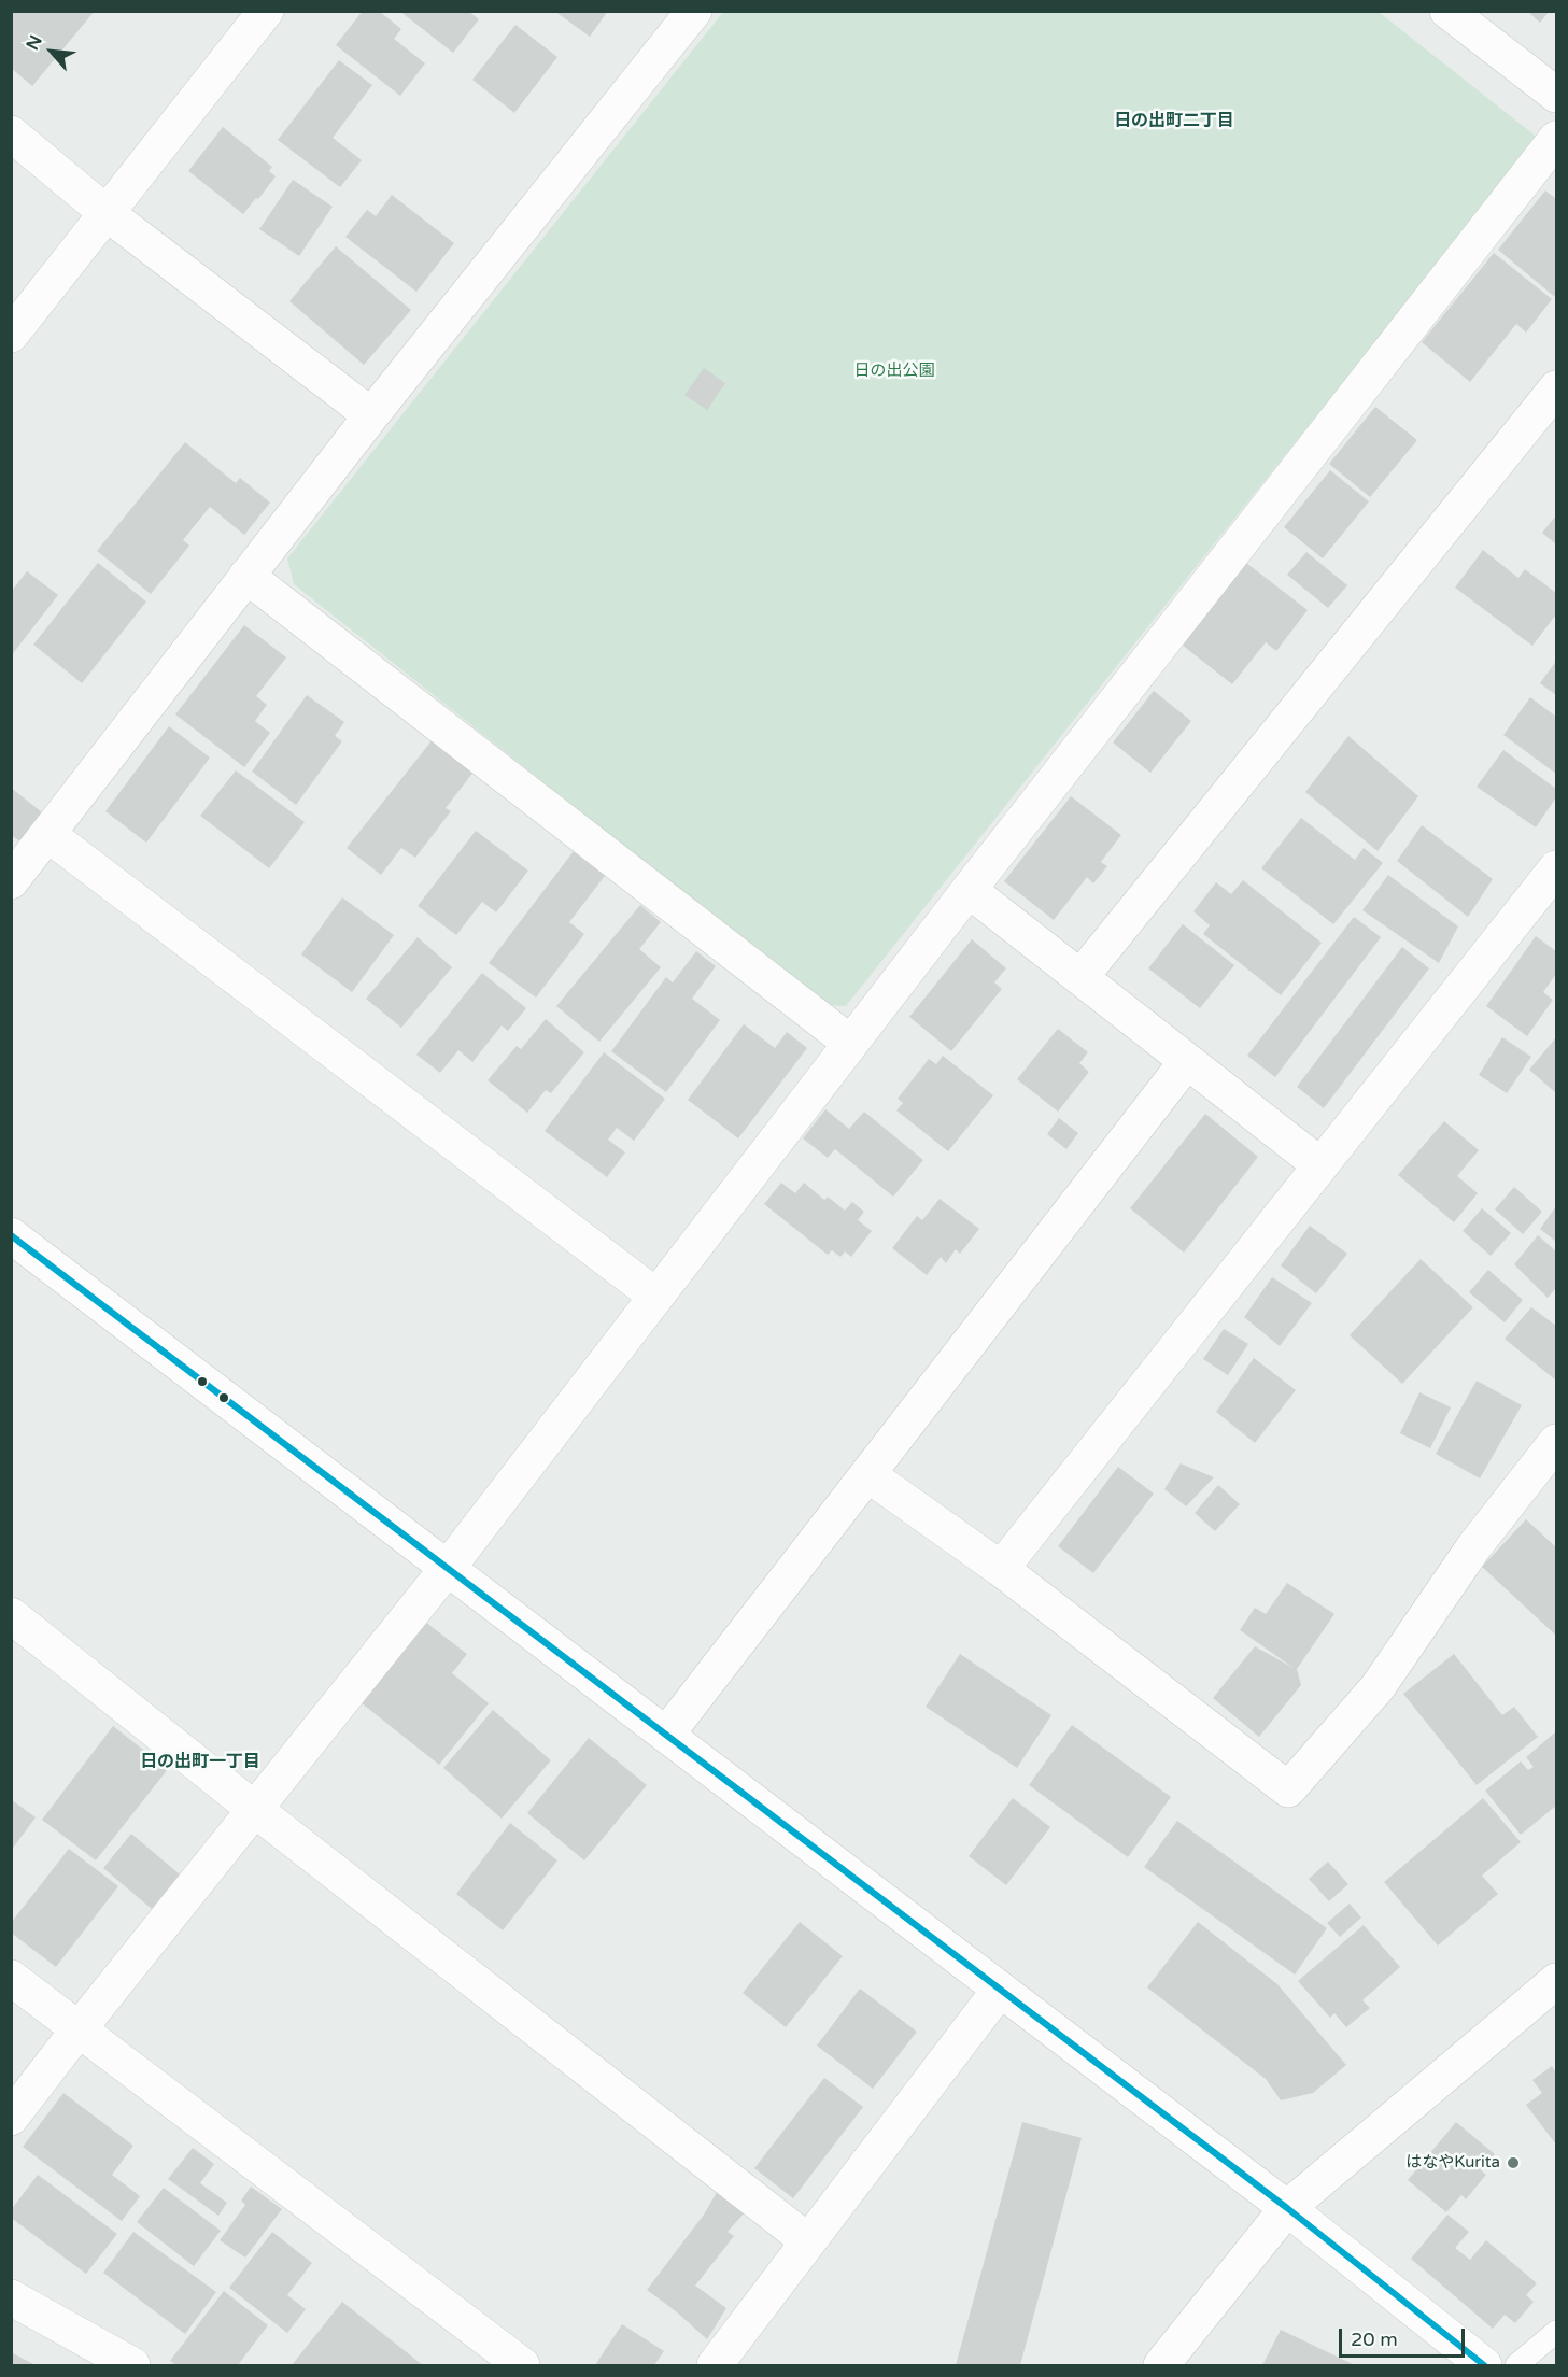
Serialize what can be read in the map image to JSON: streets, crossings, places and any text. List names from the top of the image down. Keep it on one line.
{"districts":["日の出町二丁目","日の出町一丁目"],"parks":["日の出公園"],"places":["はなやKurita"],"scale_bar":"20 m","north":"top left"}
